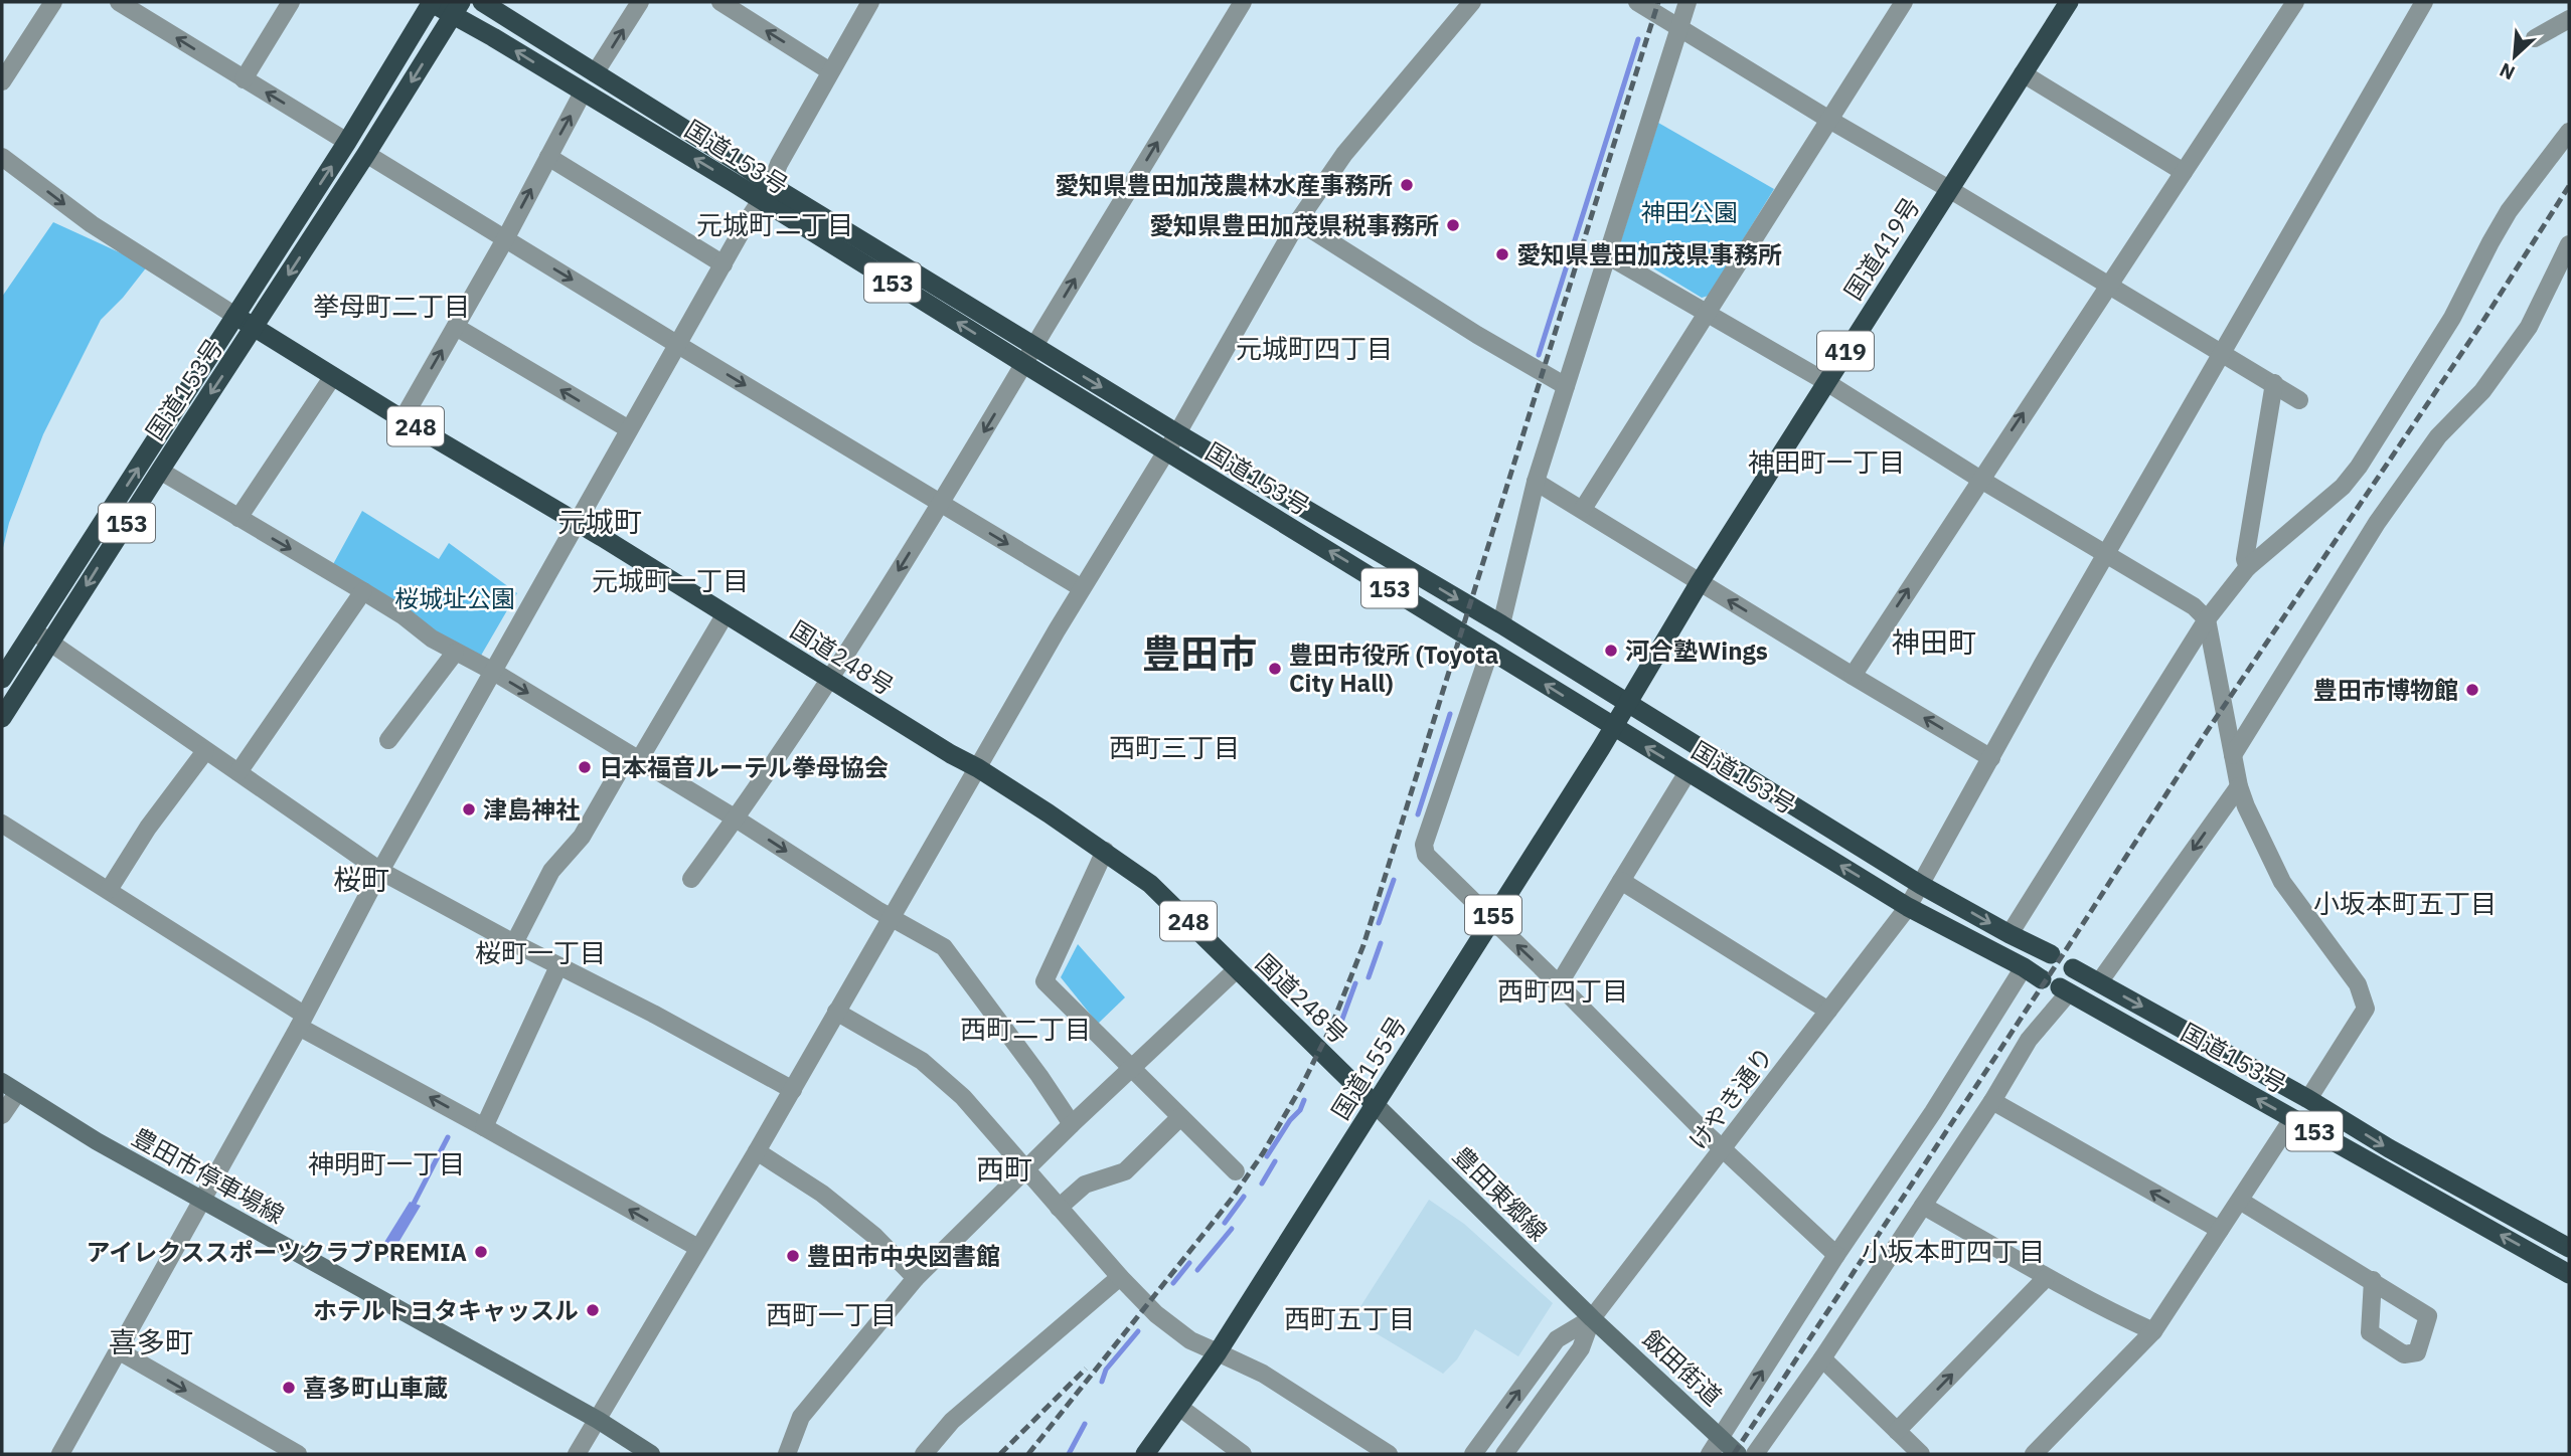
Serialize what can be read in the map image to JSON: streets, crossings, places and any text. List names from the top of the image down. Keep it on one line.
{"streets":{"highway":["国道153号","国道419号","153","419","248","国道248号","155","国道155号"],"main road":["豊田市停車場線","豊田東郷線","飯田街道"],"street":["けやき通り"]},"crossings":[["国道153号","国道419号"],["国道153号","153"],["国道153号","国道248号"],["国道153号","国道155号"],["国道153号","けやき通り"],["国道419号","国道155号"],["国道248号","国道155号"],["国道248号","豊田東郷線"],["国道155号","豊田東郷線"],["けやき通り","豊田東郷線"],["けやき通り","飯田街道"],["豊田東郷線","飯田街道"]],"districts":["元城町二丁目","挙母町二丁目","元城町四丁目","神田町一丁目","元城町","元城町一丁目","神田町","豊田市","西町三丁目","桜町","小坂本町五丁目","桜町一丁目","西町四丁目","西町二丁目","神明町一丁目","西町","小坂本町四丁目","西町一丁目","西町五丁目","喜多町"],"parks":["神田公園","桜城址公園"],"places":["愛知県豊田加茂農林水産事務所","愛知県豊田加茂県税事務所","愛知県豊田加茂県事務所","河合塾Wings","豊田市役所 (Toyota City Hall)","豊田市博物館","日本福音ルーテル拳母協会","津島神社","アイレクススポーツクラブPREMIA","豊田市中央図書館","ホテルトヨタキャッスル","喜多町山車蔵"],"north":"bottom left"}
